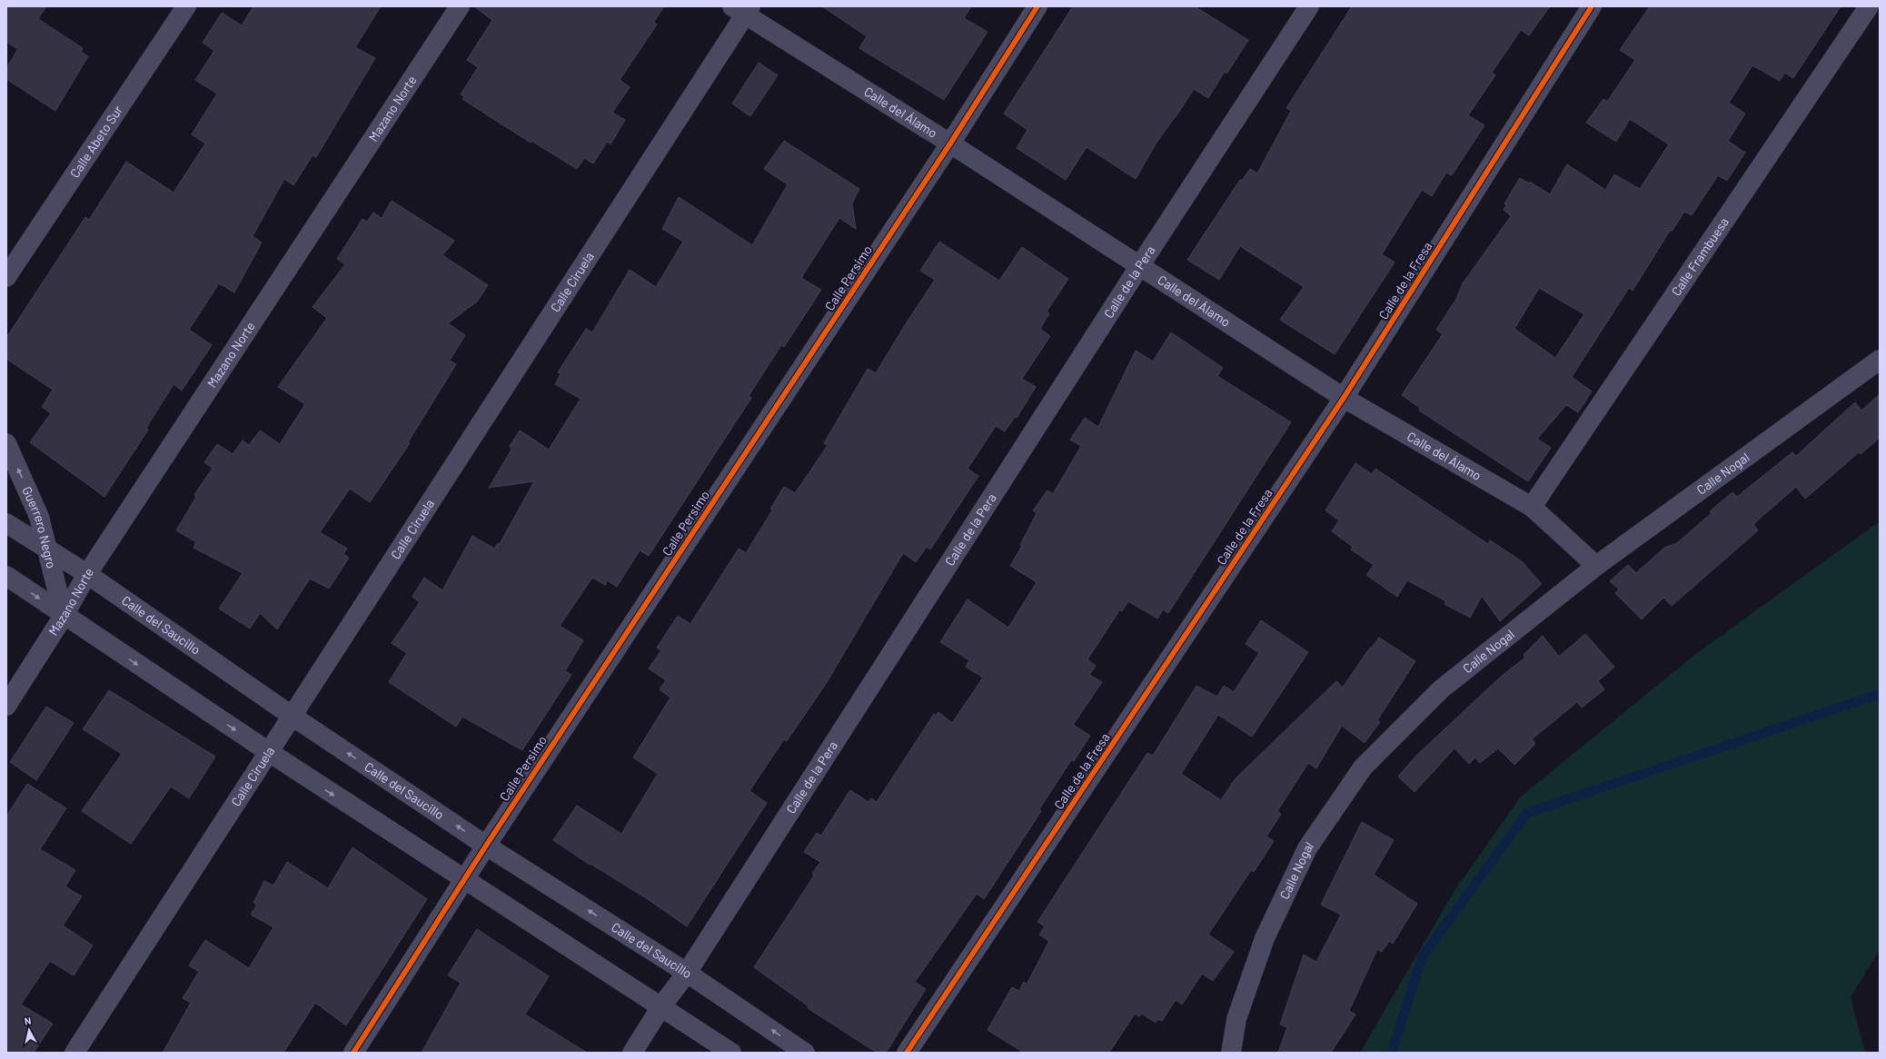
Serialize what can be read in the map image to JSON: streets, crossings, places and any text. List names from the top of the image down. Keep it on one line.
{"streets":{"street":["Mazano Norte","Calle del Álamo","Calle Abeto Sur","Calle Frambuesa","Calle Persimo","Calle de la Fresa","Calle de la Pera","Calle Ciruela","Calle Nogal","Guerrero Negro","Calle del Saucillo"]},"crossings":[["Mazano Norte","Guerrero Negro"],["Mazano Norte","Calle del Saucillo"],["Calle del Álamo","Calle Frambuesa"],["Calle del Álamo","Calle Persimo"],["Calle del Álamo","Calle de la Fresa"],["Calle del Álamo","Calle de la Pera"],["Calle del Álamo","Calle Ciruela"],["Calle del Álamo","Calle Nogal"],["Calle Persimo","Calle del Saucillo"],["Calle de la Pera","Calle del Saucillo"],["Calle Ciruela","Calle del Saucillo"],["Guerrero Negro","Calle del Saucillo"]],"one_way":["Guerrero Negro"],"north":"top"}
